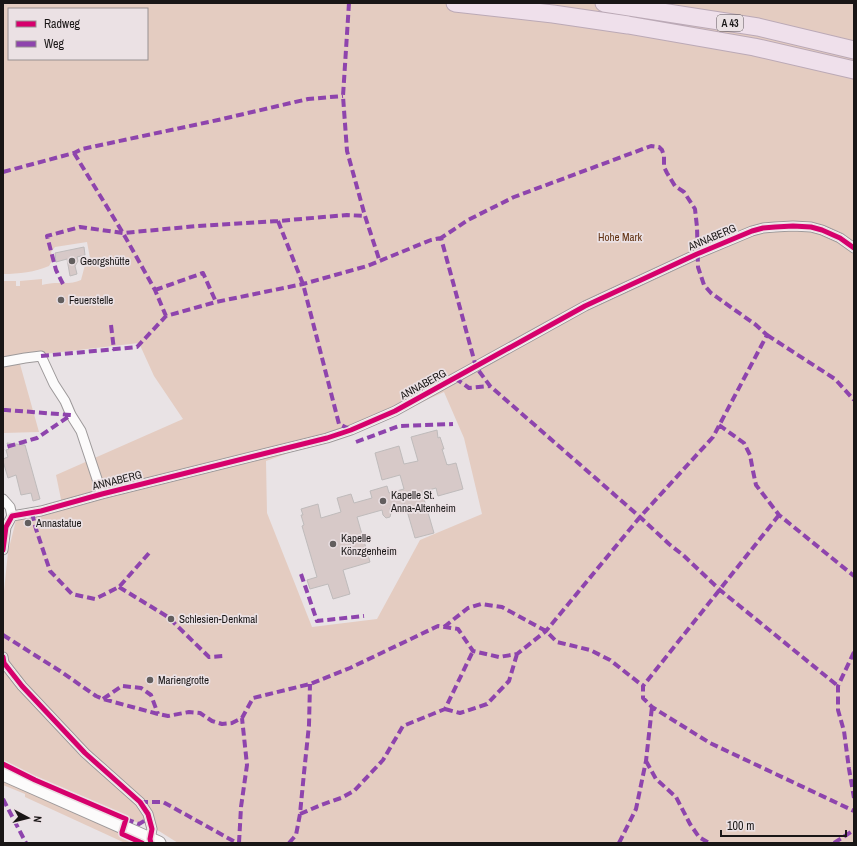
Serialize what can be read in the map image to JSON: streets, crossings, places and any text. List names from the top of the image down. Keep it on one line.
{"streets":{"highway":["A 43"],"street":["ANNABERG"]},"parks":["Hohe Mark"],"places":["Georgshütte","Feuerstelle","Kapelle St. Anna-Altenheim","Annastatue","Kapelle Könzgenheim","Schlesien-Denkmal","Mariengrotte"],"legend":["Radweg","Weg"],"scale_bar":"100 m","north":"right"}
